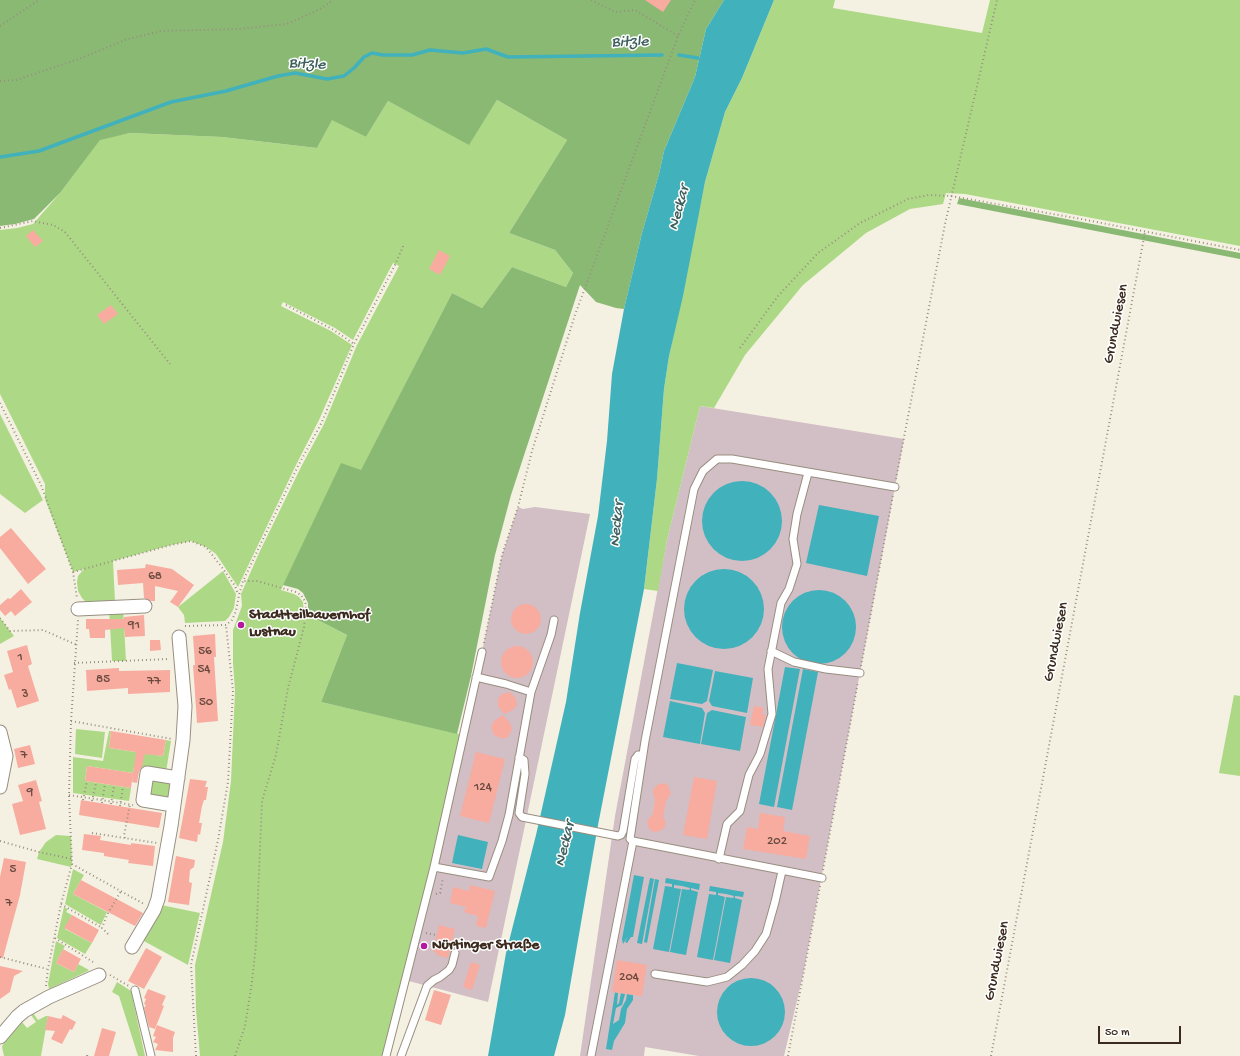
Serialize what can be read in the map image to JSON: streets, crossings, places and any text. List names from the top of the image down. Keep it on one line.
{"streets":{"path":["Grundwiesen"]},"water":["Bitzle","Neckar"],"places":["Stadtteilbauernhof Lustnau","Nürtinger Straße"],"house_numbers":["68","91","56","1","54","85","77","3","50","7","124","9","202","5","7","204"],"scale_bar":"50 m"}
